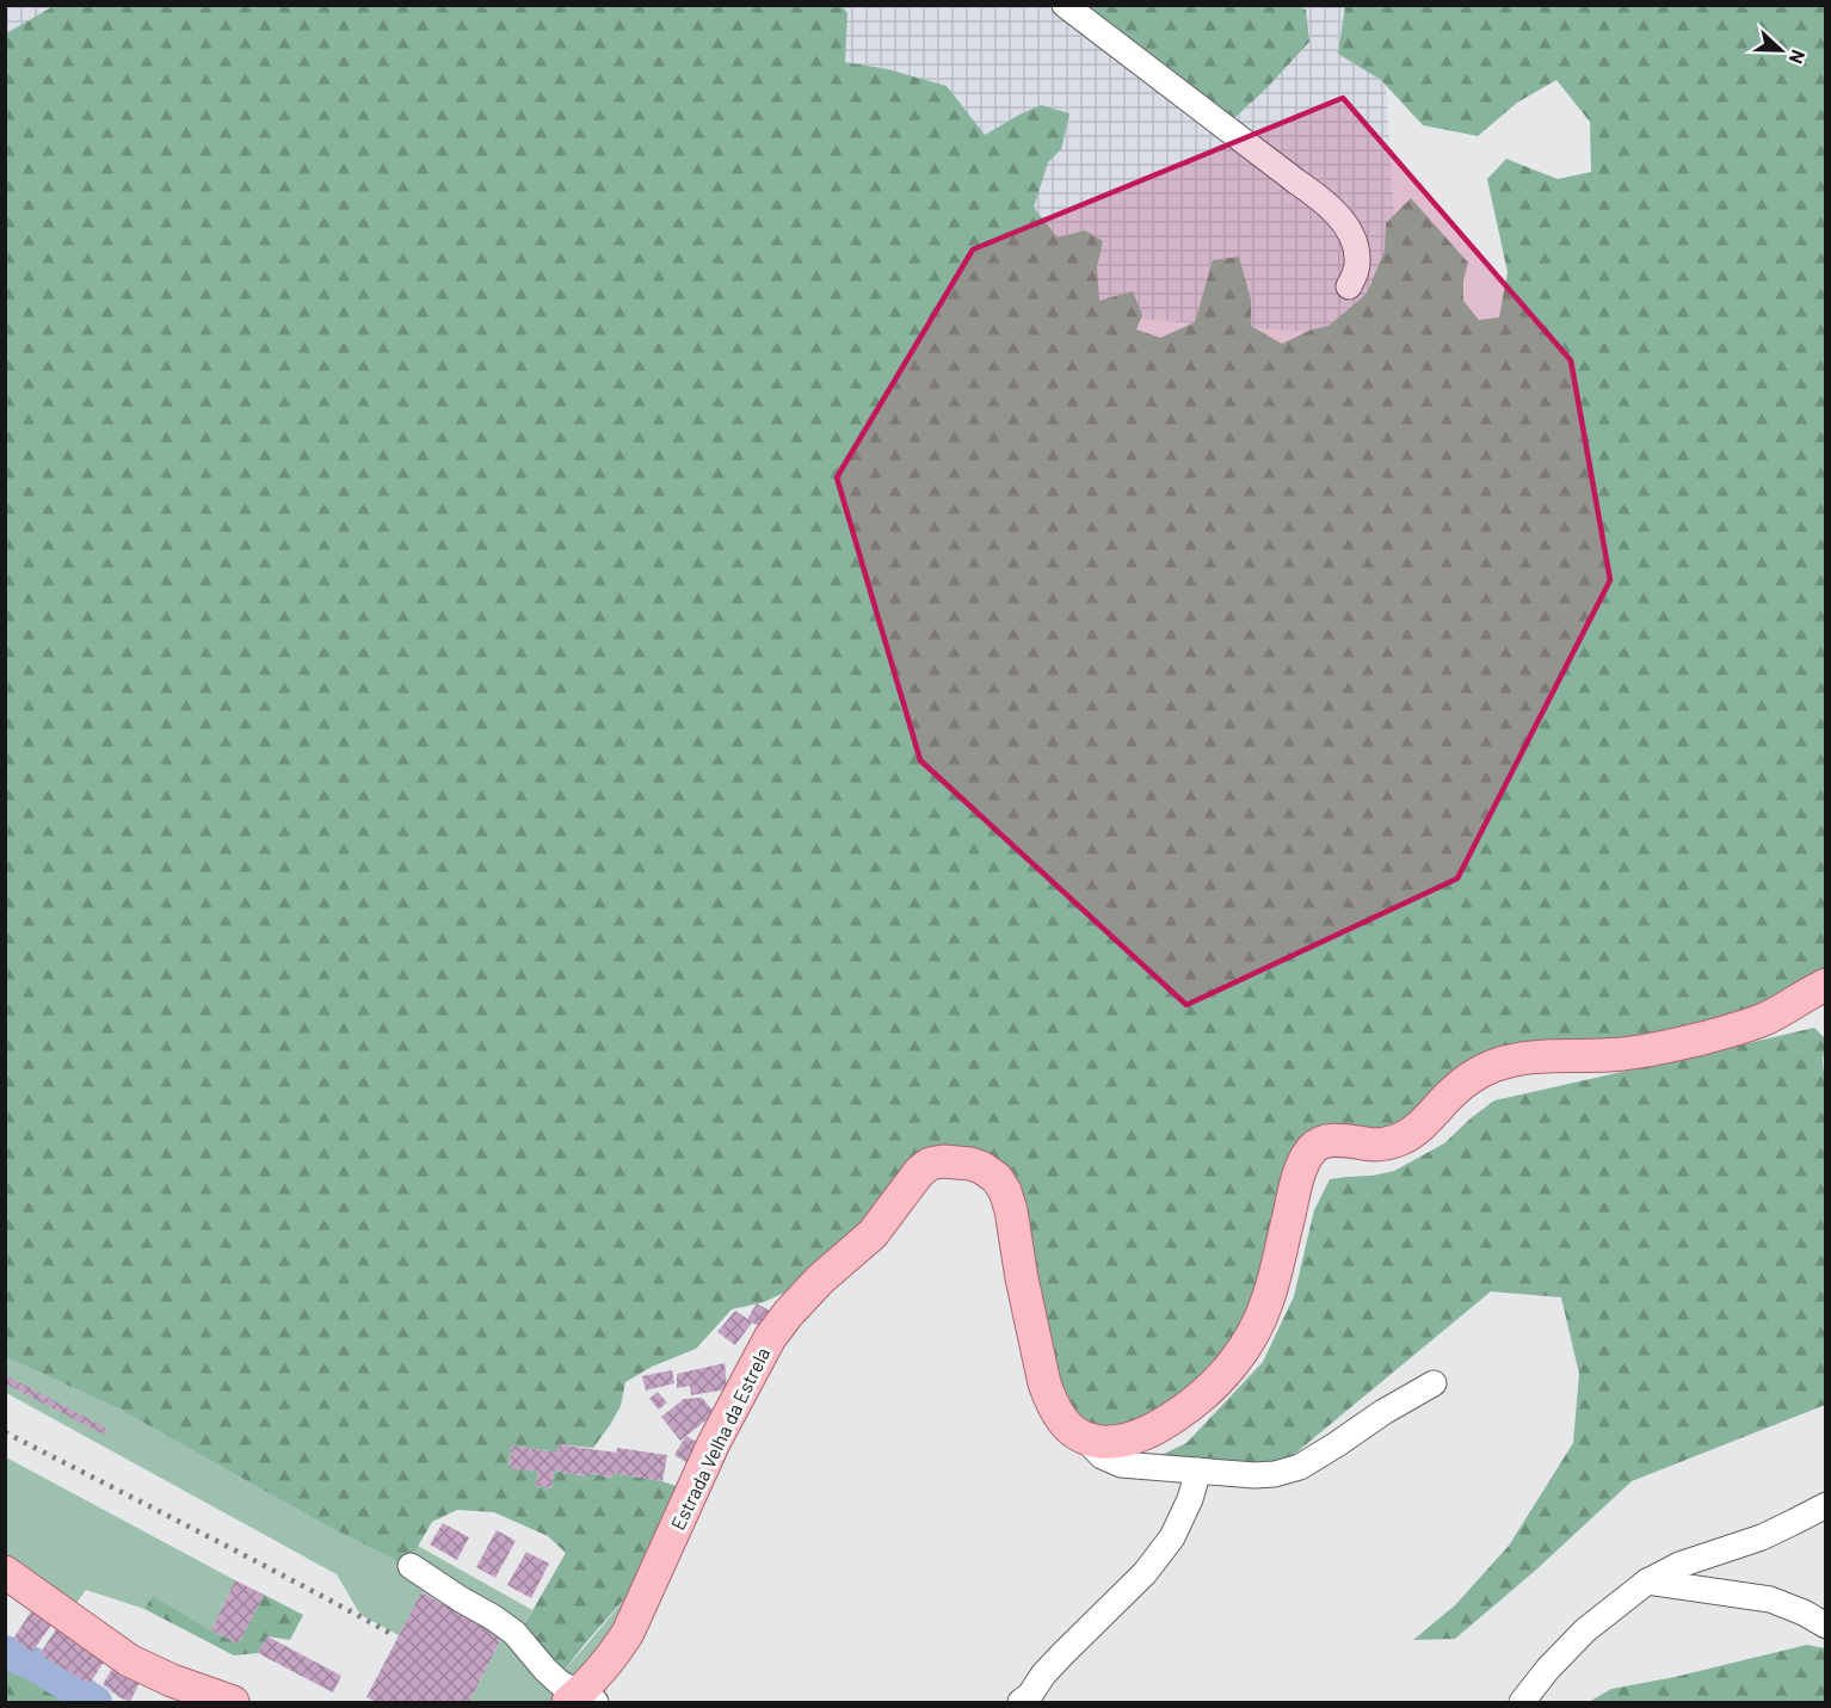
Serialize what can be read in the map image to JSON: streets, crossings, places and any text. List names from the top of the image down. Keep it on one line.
{"streets":{"main road":["Estrada Velha da Estrela"]},"north":"right"}
